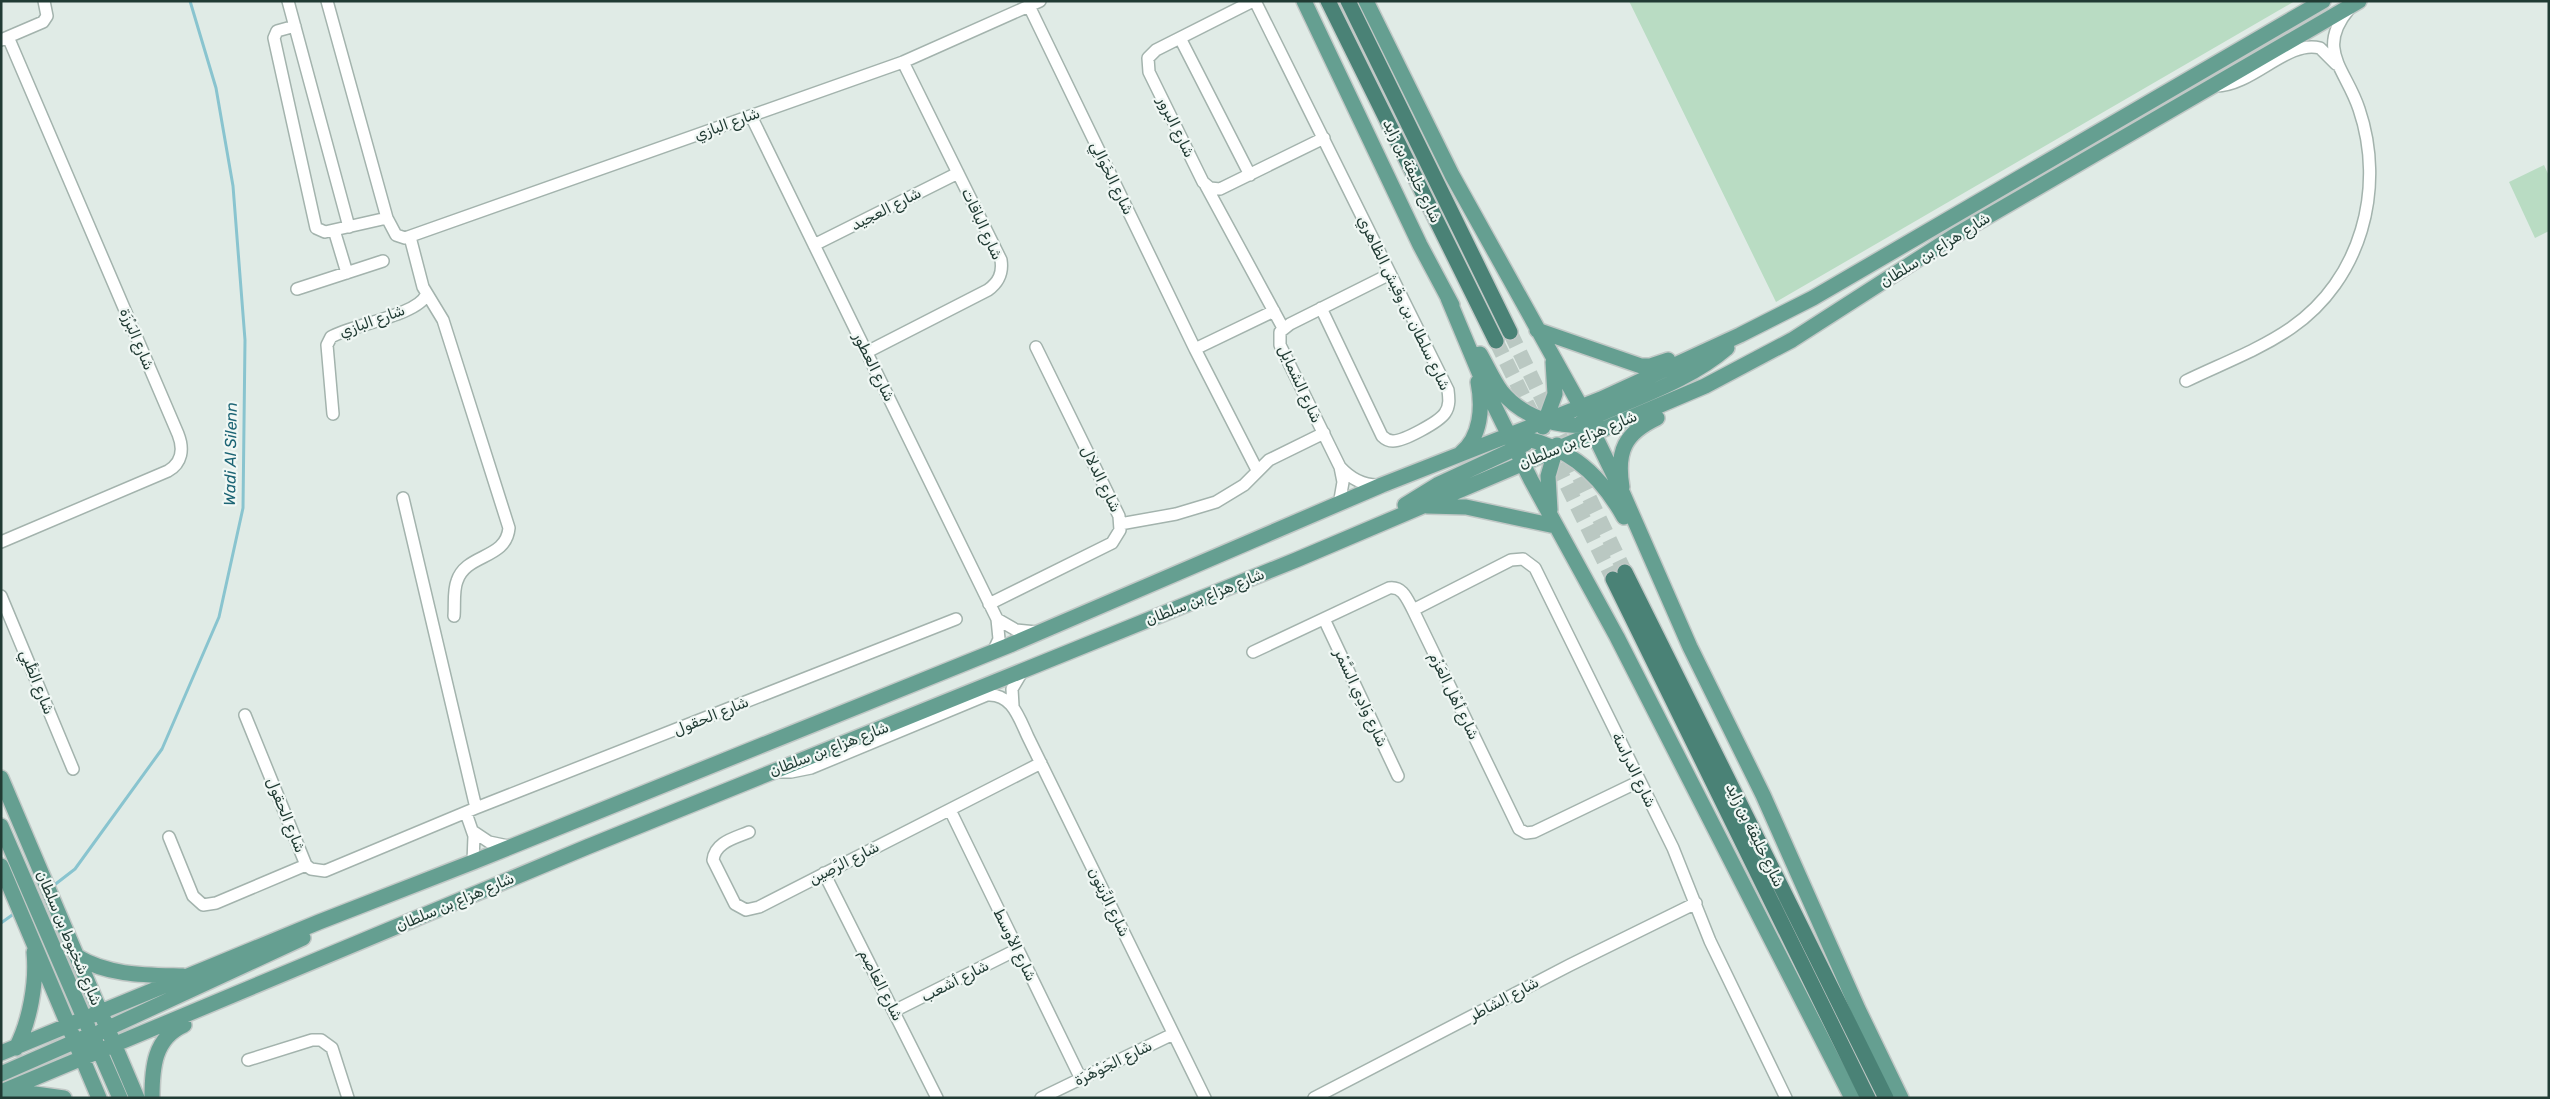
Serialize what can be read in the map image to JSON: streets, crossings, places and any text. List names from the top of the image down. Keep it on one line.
{"streets":{"highway":["شارع خليفة بن زايد"],"main road":["شارع هزاع بن سلطان","شارع شخبوط بن سلطان"],"street":["شارع البازي","شارع البرور","شارع الخَوَالِي","شارع العجيد","شارع الباقات","شارع سلطان بن وقيش الظاهري","شارع البَرْزَة","شارع العطور","شارع الشمايل","شارع الدلال","شارع الظَّبِي","شارع أهْل العَزْم","شارع وَادِي السَّمْر","شارع الحقول","شارع الدراسة","شارع الرَّصِين","شارع الزَّيتون","شارع الأوسط","شارع أشعب","شارع العَاصِم","شارع الشاطر","شارع الجَوْهَرَة"]},"crossings":[["شارع البازي","شارع الخَوَالِي"],["شارع البازي","شارع الباقات"],["شارع البازي","شارع العطور"],["شارع البرور","شارع سلطان بن وقيش الظاهري"],["شارع العجيد","شارع الباقات"],["شارع العجيد","شارع العطور"],["شارع الباقات","شارع العطور"],["شارع هزاع بن سلطان","شارع العطور"],["شارع هزاع بن سلطان","شارع الشمايل"],["شارع هزاع بن سلطان","شارع شخبوط بن سلطان"],["شارع سلطان بن وقيش الظاهري","شارع الشمايل"],["شارع العطور","شارع الدلال"],["شارع أهْل العَزْم","شارع وَادِي السَّمْر"],["شارع أهْل العَزْم","شارع الدراسة"],["شارع الدراسة","شارع الشاطر"],["شارع الرَّصِين","شارع الزَّيتون"],["شارع الرَّصِين","شارع الأوسط"],["شارع الرَّصِين","شارع العَاصِم"],["شارع الزَّيتون","شارع الجَوْهَرَة"],["شارع الأوسط","شارع أشعب"],["شارع الأوسط","شارع الجَوْهَرَة"],["شارع أشعب","شارع العَاصِم"]],"water":["Wadi Al Silenn"]}
